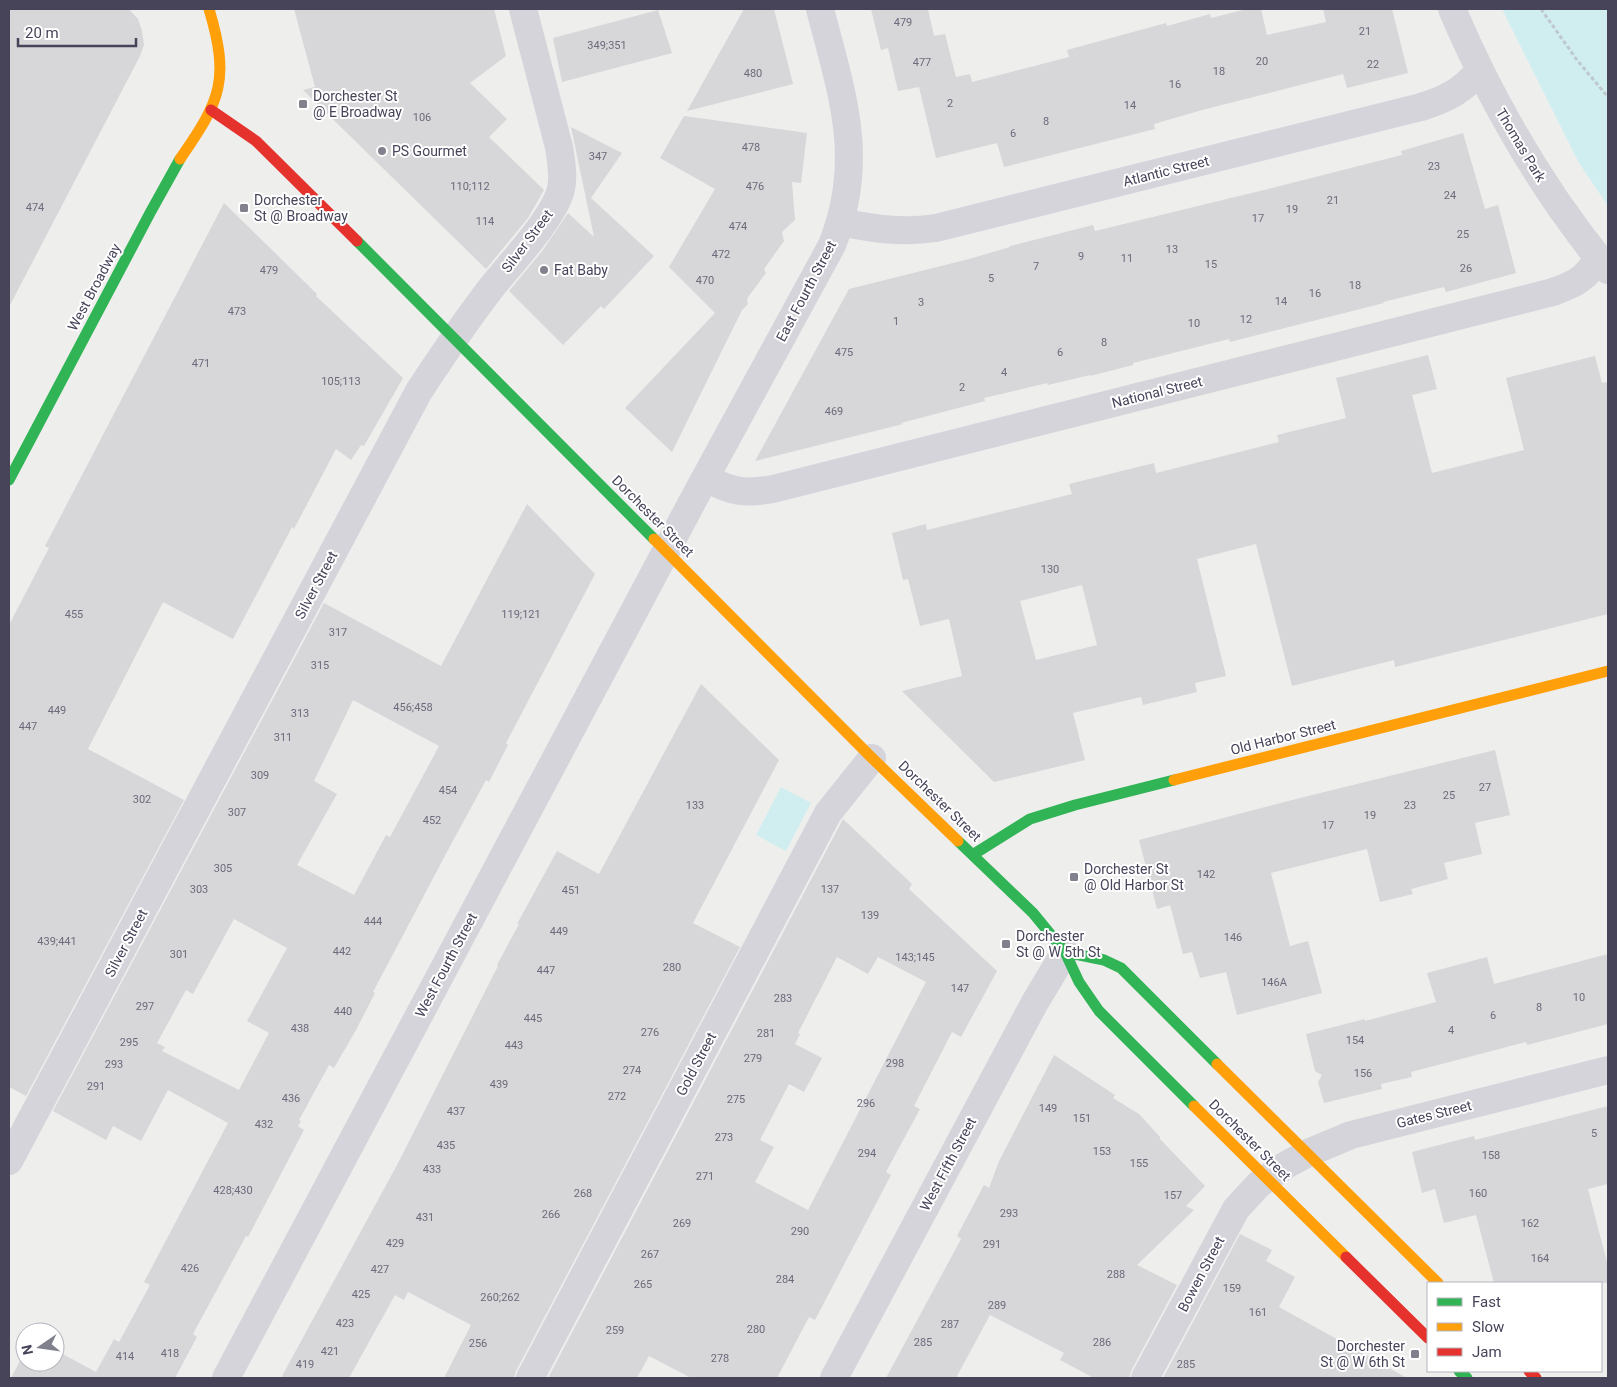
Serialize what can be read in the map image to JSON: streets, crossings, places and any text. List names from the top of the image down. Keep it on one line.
{"streets":{"main road":["West Broadway","Dorchester Street","Old Harbor Street"],"street":["Thomas Park","Atlantic Street","Silver Street","East Fourth Street","National Street","West Fourth Street","Gold Street","Gates Street","West Fifth Street","Bowen Street"]},"crossings":[["Thomas Park","Atlantic Street"],["Thomas Park","National Street"],["Atlantic Street","East Fourth Street"],["Silver Street","Dorchester Street"],["West Broadway","Dorchester Street"],["East Fourth Street","National Street"],["East Fourth Street","Dorchester Street"],["East Fourth Street","West Fourth Street"],["Dorchester Street","Old Harbor Street"],["Dorchester Street","West Fourth Street"],["Dorchester Street","Gold Street"],["Dorchester Street","Gates Street"],["Dorchester Street","West Fifth Street"],["Dorchester Street","Bowen Street"],["Gates Street","Bowen Street"]],"places":{"transit":["Dorchester St @ E Broadway","Dorchester St @ Broadway","Dorchester St @ Old Harbor St","Dorchester St @ W 5th St","Dorchester St @ W 6th St"],"other":["PS Gourmet","Fat Baby"]},"house_numbers":["479","21","349;351","20","477","22","18","480","16","2","14","106","8","6","478","347","23","110;112","476","24","21","474","19","17","114","474","25","13","472","9","11","15","7","26","479","5","470","18","16","14","3","473","12","1","10","8","475","6","471","4","105;113","2","469","130","455","119;121","317","315","456;458","449","313","447","311","309","27","454","25","302","133","23","307","19","452","17","305","142","303","137","451","139","444","449","146","439;441","442","301","143;145","280","447","146A","147","10","283","297","8","440","6","445","438","4","276","281","154","295","443","279","298","293","274","156","439","291","272","436","275","296","149","437","151","432","5","273","435","153","294","158","155","433","271","428;430","268","160","157","293","266","431","269","162","290","429","291","267","164","426","427","288","284","265","159","425","260;262","289","161","423","287","280","259","285","286","256","421","418","414","278","419","285"],"legend":["Fast","Slow","Jam"],"scale_bar":"20 m","north":"left"}
